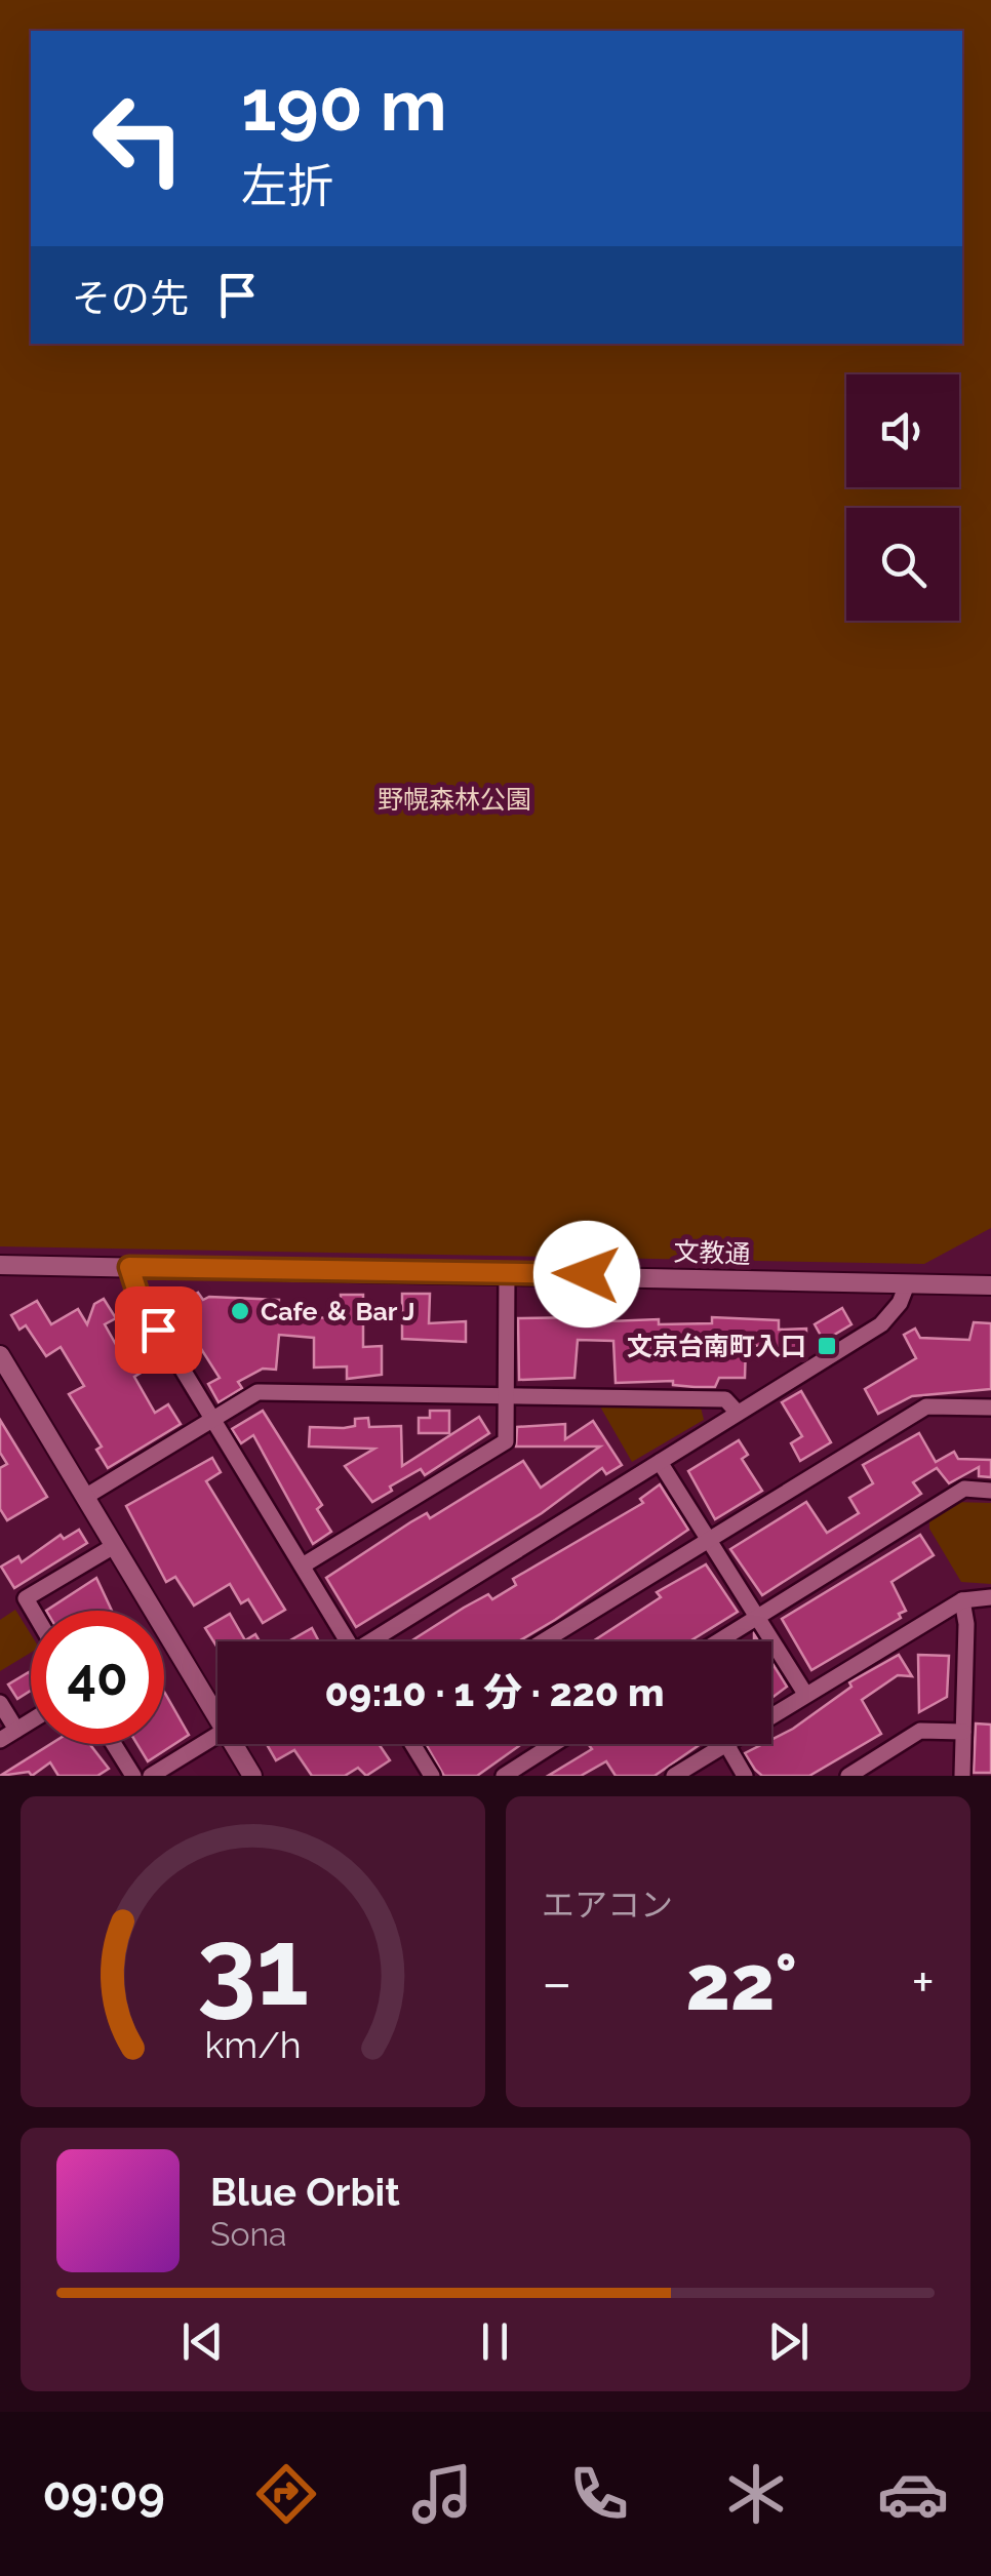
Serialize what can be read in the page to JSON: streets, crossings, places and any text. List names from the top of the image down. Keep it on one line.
{"streets":{"street":["文教通"]},"parks":["野幌森林公園"],"places":{"other":["Cafe ＆ Bar J"],"transit":["文京台南町入口"]},"page":{"turn":["190 m","左折"],"then":"その先","limit":"40","trip":"09:10 · 1 分 · 220 m","tile":"エアコン","heat":["−","22°","+"],"song":["Blue Orbit","Sona"],"tabs":"09:09","gauge":["31","km/h"]}}
